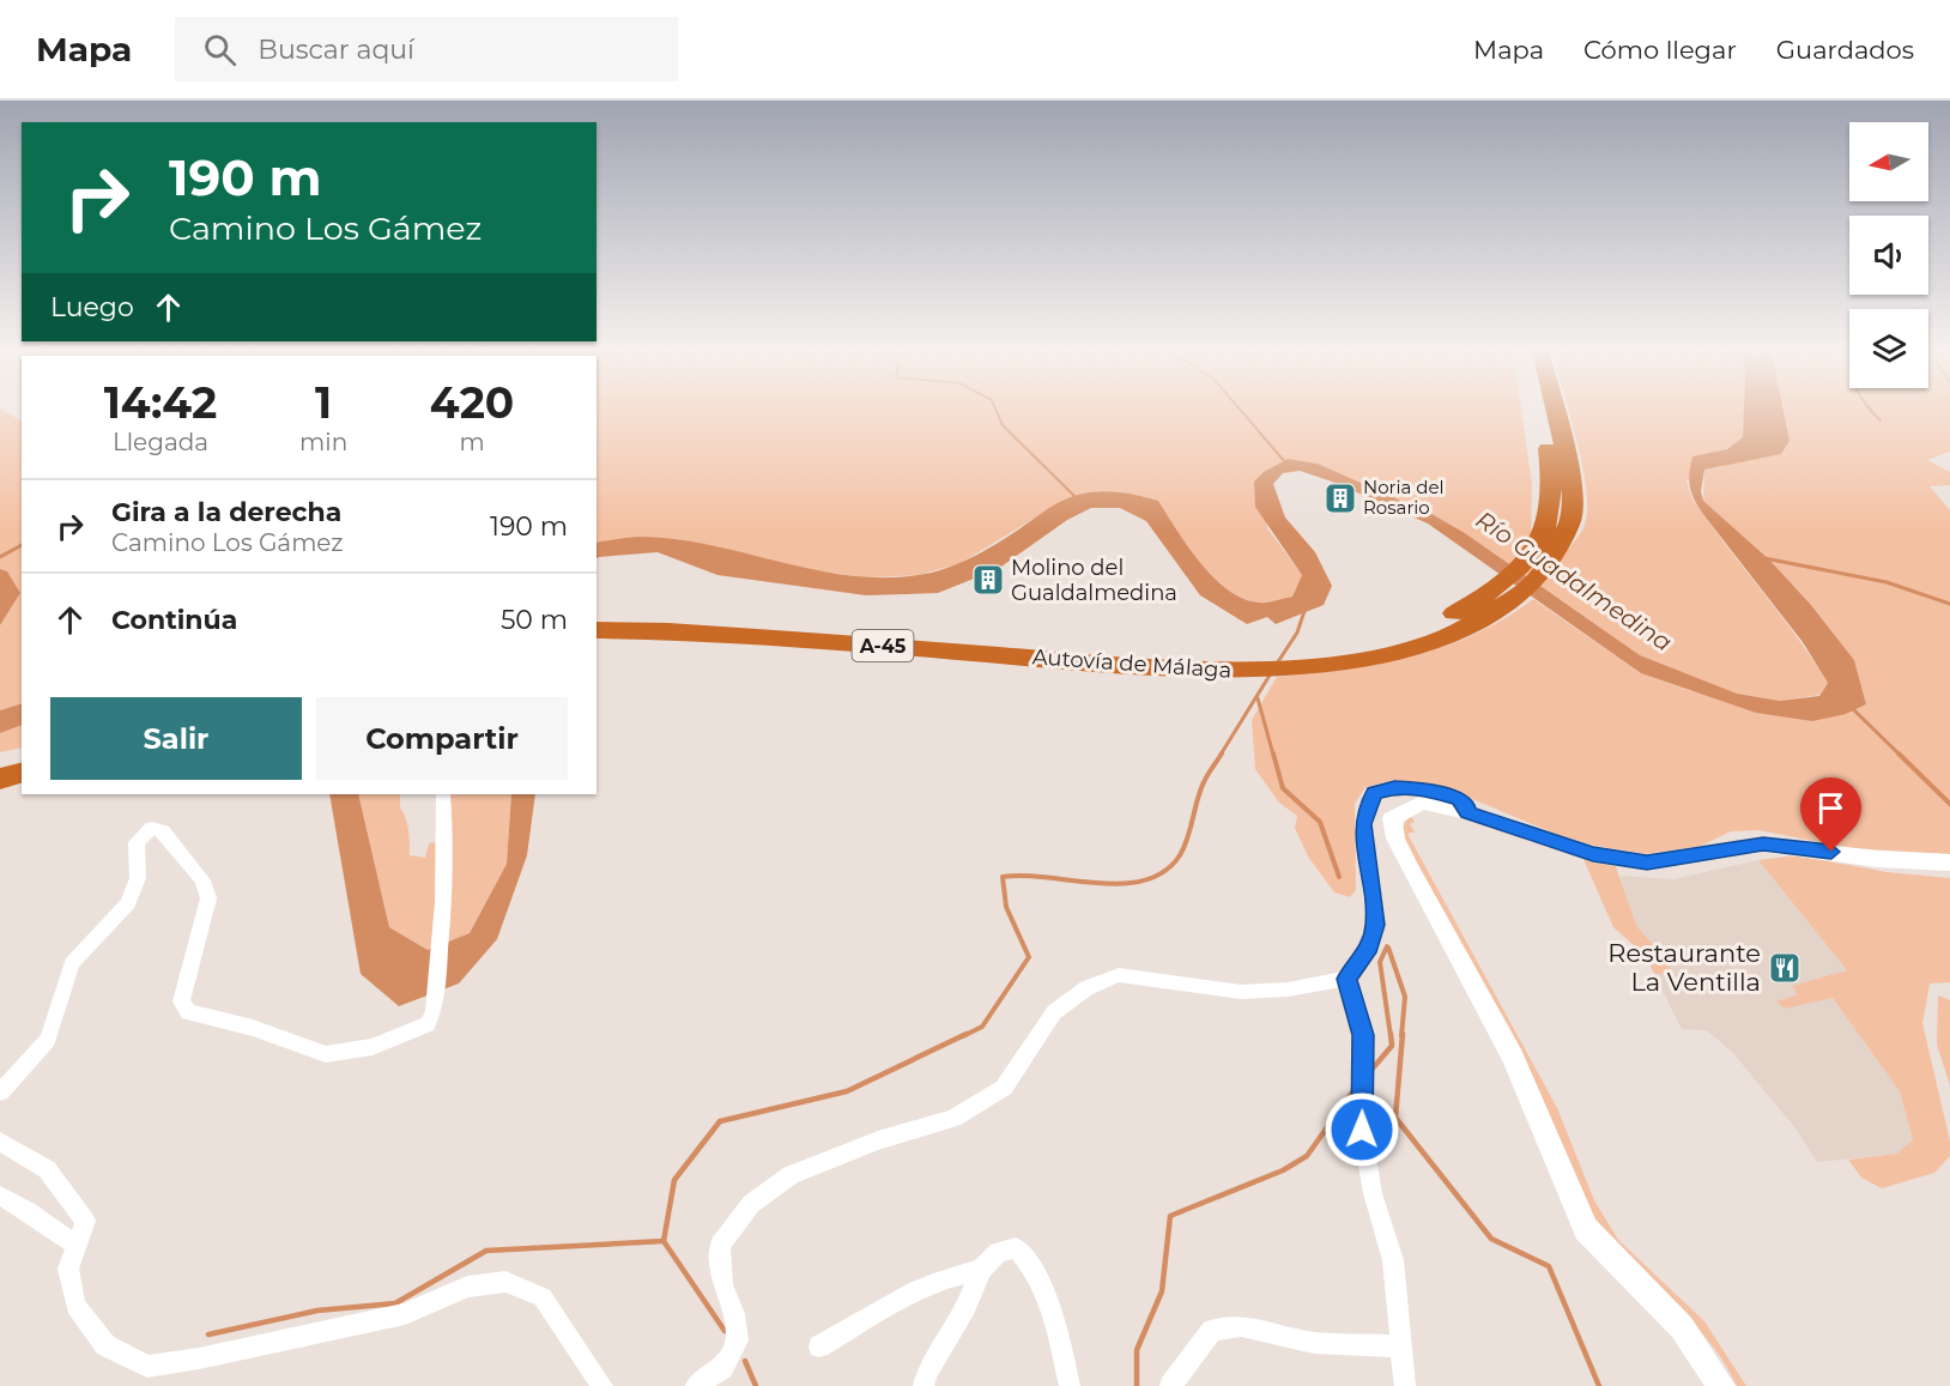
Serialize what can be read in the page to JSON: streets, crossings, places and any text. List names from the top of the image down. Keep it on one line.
{"streets":{"highway":["A-45","Autovía de Málaga"]},"water":["Río Guadalmedina"],"places":{"building":["Noria del Rosario","Molino del Gualdalmedina"],"restaurant":["Restaurante La Ventilla"]},"north":"left","page":{"header":"Mapa","search":"Buscar aquí","nav":["Mapa","Cómo llegar","Guardados"],"turn":["190 m","Camino Los Gámez"],"then":"Luego","eta":["14:42","Llegada","1","min","420","m"],"list":[{"name":"Gira a la derecha","note":"Camino Los Gámez","value":"190 m"},{"name":"Continúa","value":"50 m"}],"buttons":["Salir","Compartir"]}}
